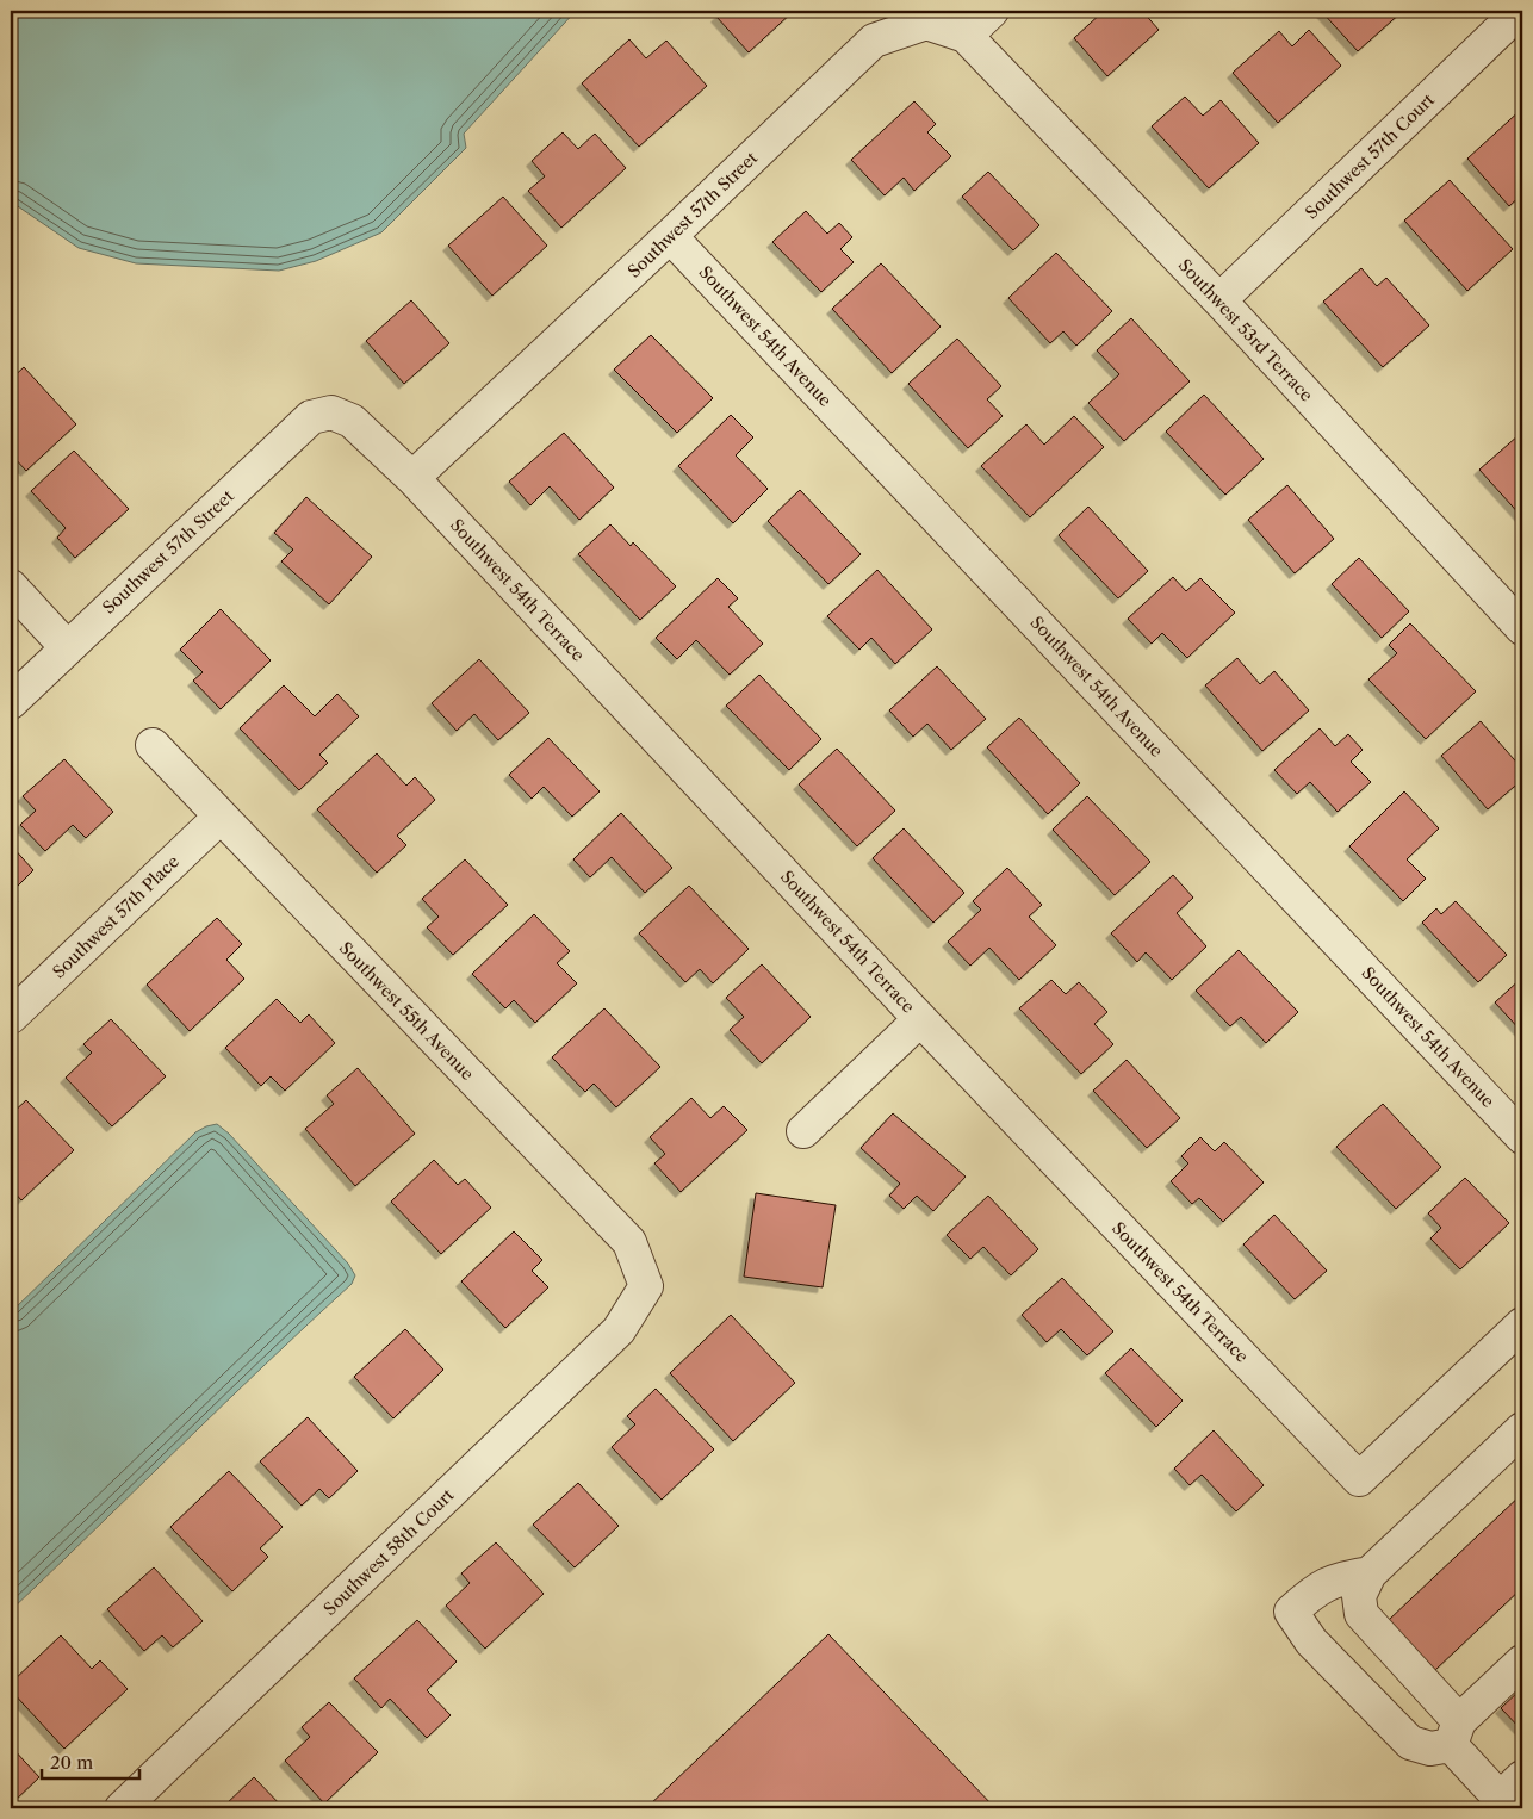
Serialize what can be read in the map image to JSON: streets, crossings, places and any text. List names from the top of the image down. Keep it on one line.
{"streets":{"street":["Southwest 57th Court","Southwest 57th Street","Southwest 53rd Terrace","Southwest 54th Avenue","Southwest 54th Terrace","Southwest 57th Place","Southwest 55th Avenue","Southwest 58th Court"]},"crossings":[["Southwest 57th Court","Southwest 53rd Terrace"],["Southwest 57th Street","Southwest 53rd Terrace"],["Southwest 57th Street","Southwest 54th Avenue"],["Southwest 57th Street","Southwest 54th Terrace"],["Southwest 57th Place","Southwest 55th Avenue"],["Southwest 55th Avenue","Southwest 58th Court"]],"scale_bar":"20 m"}
